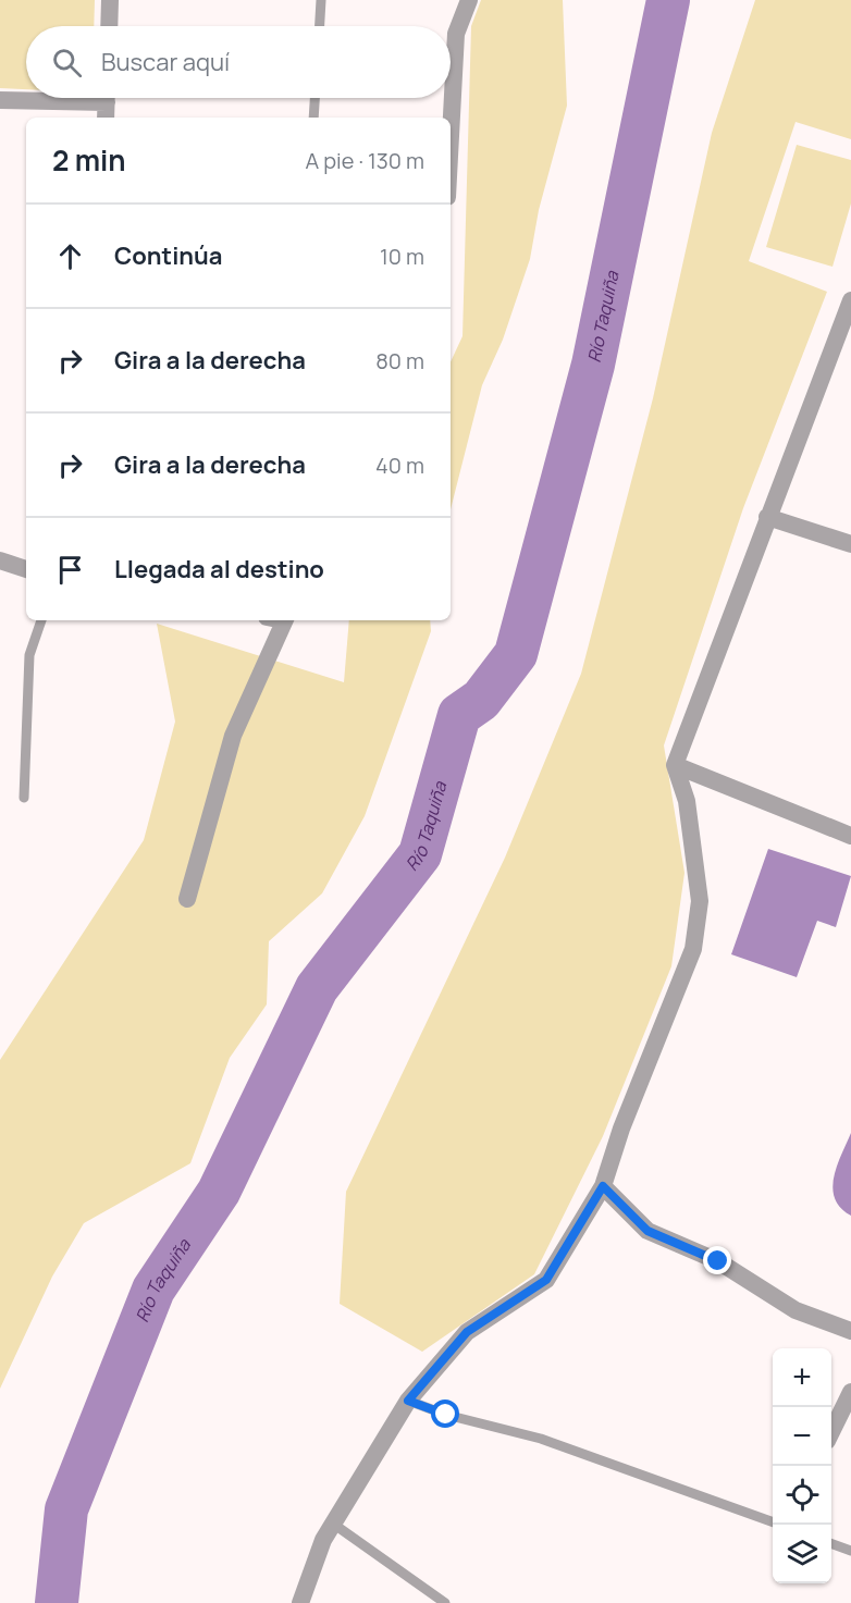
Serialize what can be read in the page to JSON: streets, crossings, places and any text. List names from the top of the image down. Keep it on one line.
{"water":["Río Taquiña"],"page":{"search":"Buscar aquí","heading":["2 min","A pie · 130 m"],"list":[["Continúa","10 m"],["Gira a la derecha","80 m"],["Gira a la derecha","40 m"],"Llegada al destino"],"map_buttons":["+","−"]}}
